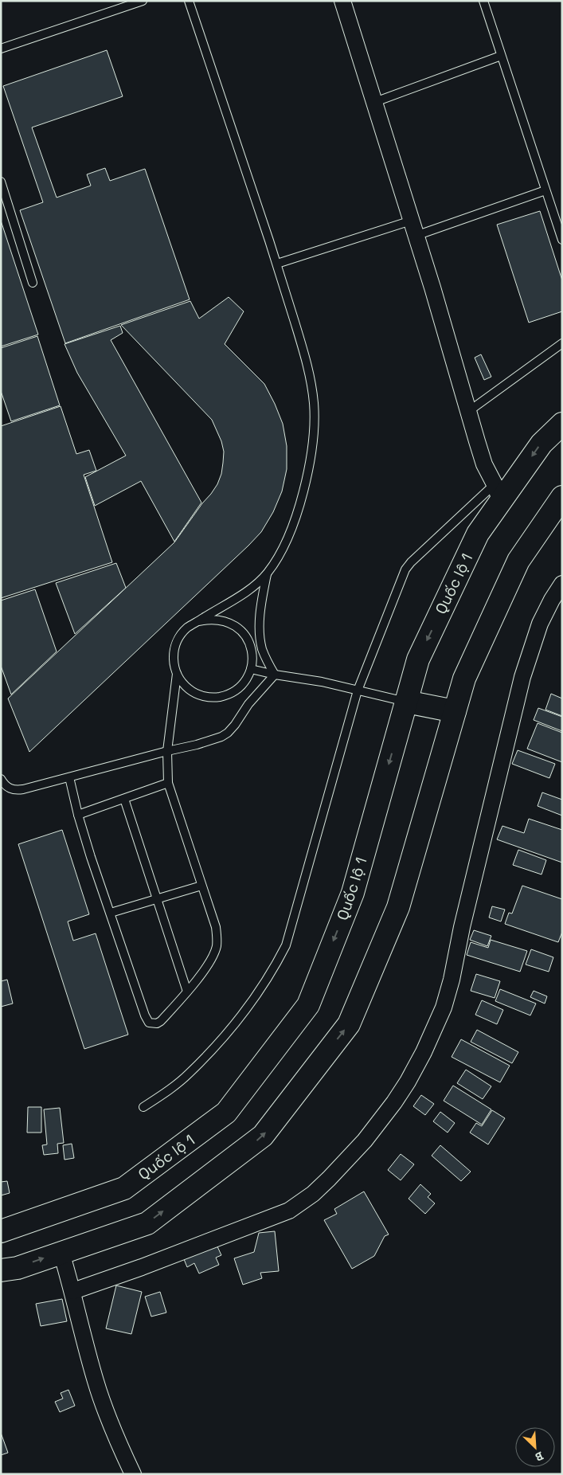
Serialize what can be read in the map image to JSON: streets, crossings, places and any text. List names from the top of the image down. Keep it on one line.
{"streets":{"highway":["Quốc lộ 1"]},"north":"bottom right"}
